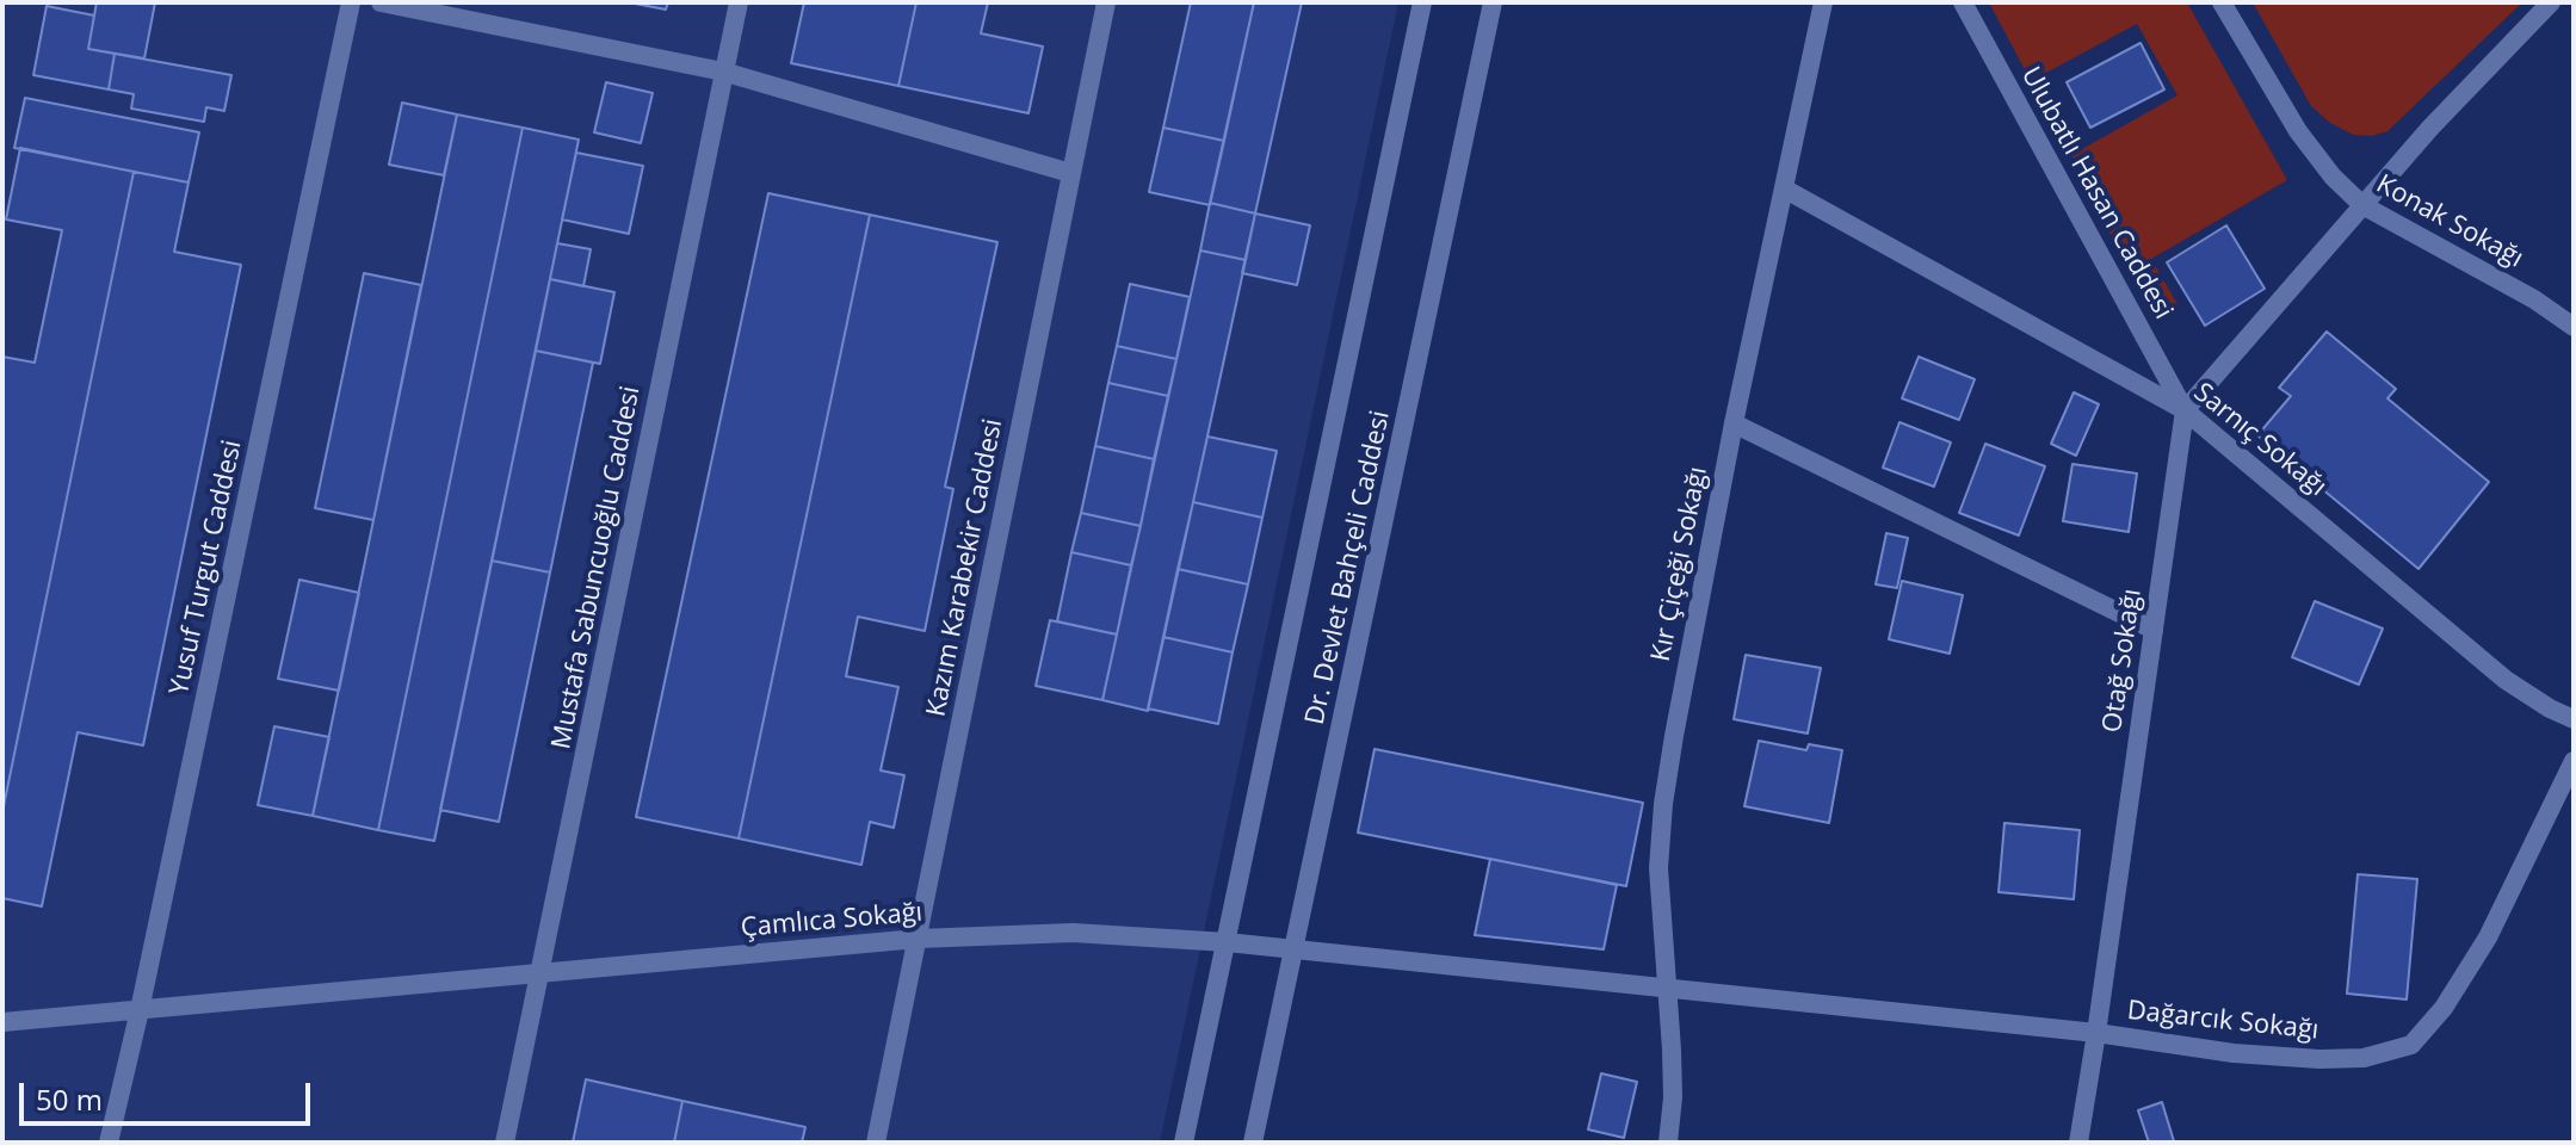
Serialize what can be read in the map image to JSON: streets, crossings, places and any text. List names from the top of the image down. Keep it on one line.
{"streets":{"street":["Ulubatlı Hasan Caddesi","Konak Sokağı","Sarnıç Sokağı","Kır Çiçeği Sokağı","Yusuf Turgut Caddesi","Mustafa Sabuncuoğlu Caddesi","Kazım Karabekir Caddesi","Dr. Devlet Bahçeli Caddesi","Otağ Sokağı","Çamlıca Sokağı","Dağarcık Sokağı"]},"crossings":[["Ulubatlı Hasan Caddesi","Sarnıç Sokağı"],["Ulubatlı Hasan Caddesi","Otağ Sokağı"],["Sarnıç Sokağı","Kır Çiçeği Sokağı"],["Sarnıç Sokağı","Otağ Sokağı"],["Kır Çiçeği Sokağı","Çamlıca Sokağı"],["Yusuf Turgut Caddesi","Çamlıca Sokağı"],["Mustafa Sabuncuoğlu Caddesi","Çamlıca Sokağı"],["Kazım Karabekir Caddesi","Çamlıca Sokağı"],["Dr. Devlet Bahçeli Caddesi","Çamlıca Sokağı"],["Otağ Sokağı","Dağarcık Sokağı"]],"scale_bar":"50 m"}
